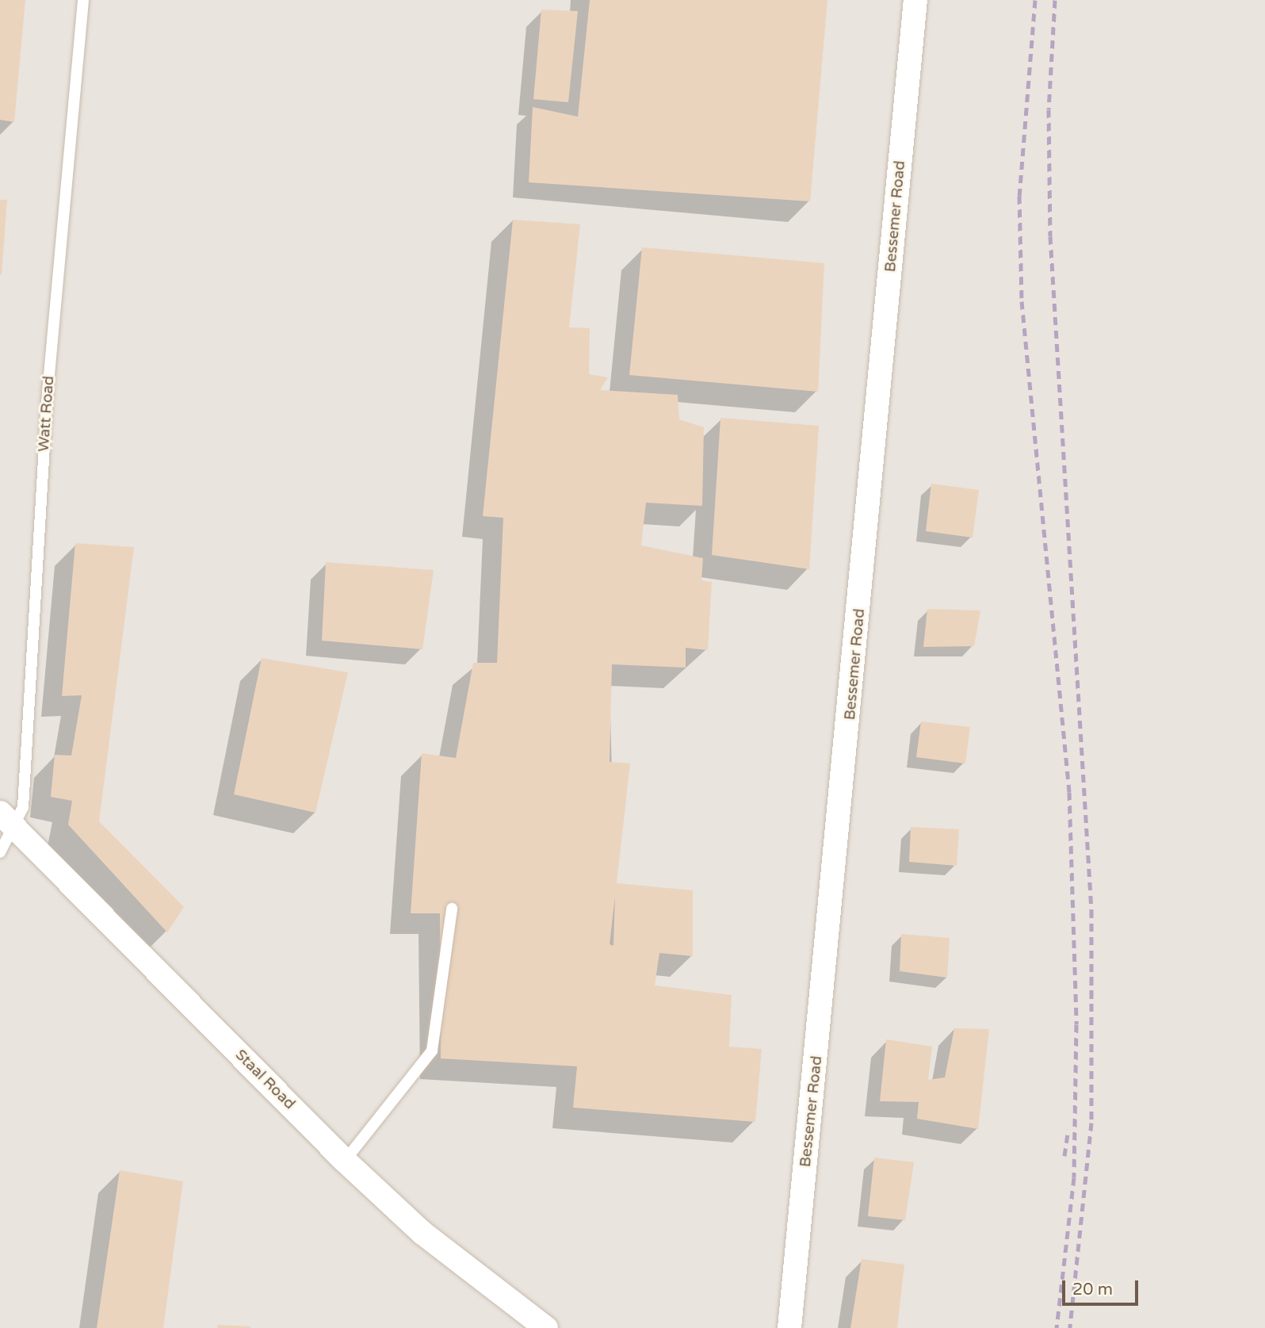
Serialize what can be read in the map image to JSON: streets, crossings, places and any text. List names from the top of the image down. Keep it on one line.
{"streets":{"street":["Bessemer Road","Staal Road"],"lane":["Watt Road"]},"crossings":[["Watt Road","Staal Road"]],"scale_bar":"20 m"}
